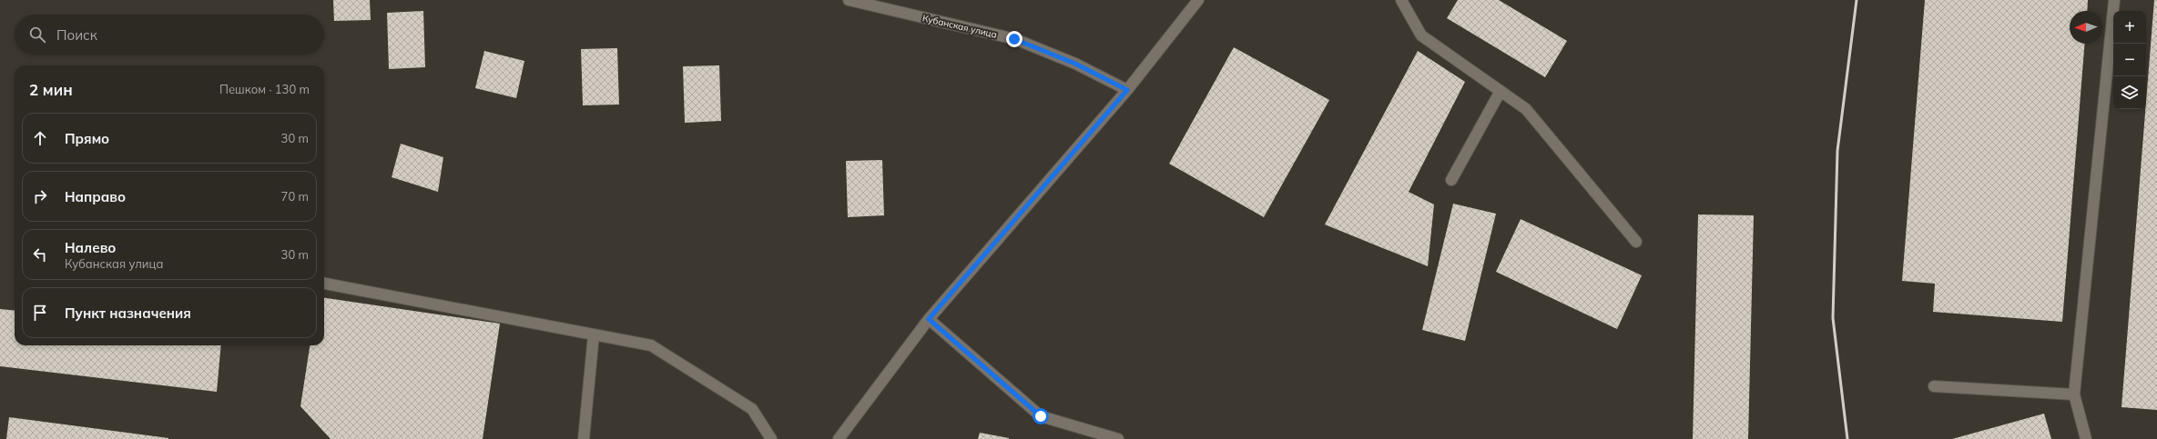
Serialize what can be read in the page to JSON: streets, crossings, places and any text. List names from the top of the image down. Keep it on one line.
{"streets":{"street":["Кубанская улица"]},"north":"left","page":{"map_buttons":["+","−"],"search":"Поиск","heading":["2 мин","Пешком · 130 m"],"list":[["Прямо","30 m"],["Направо","70 m"],["Налево","Кубанская улица","30 m"],"Пункт назначения"]}}
